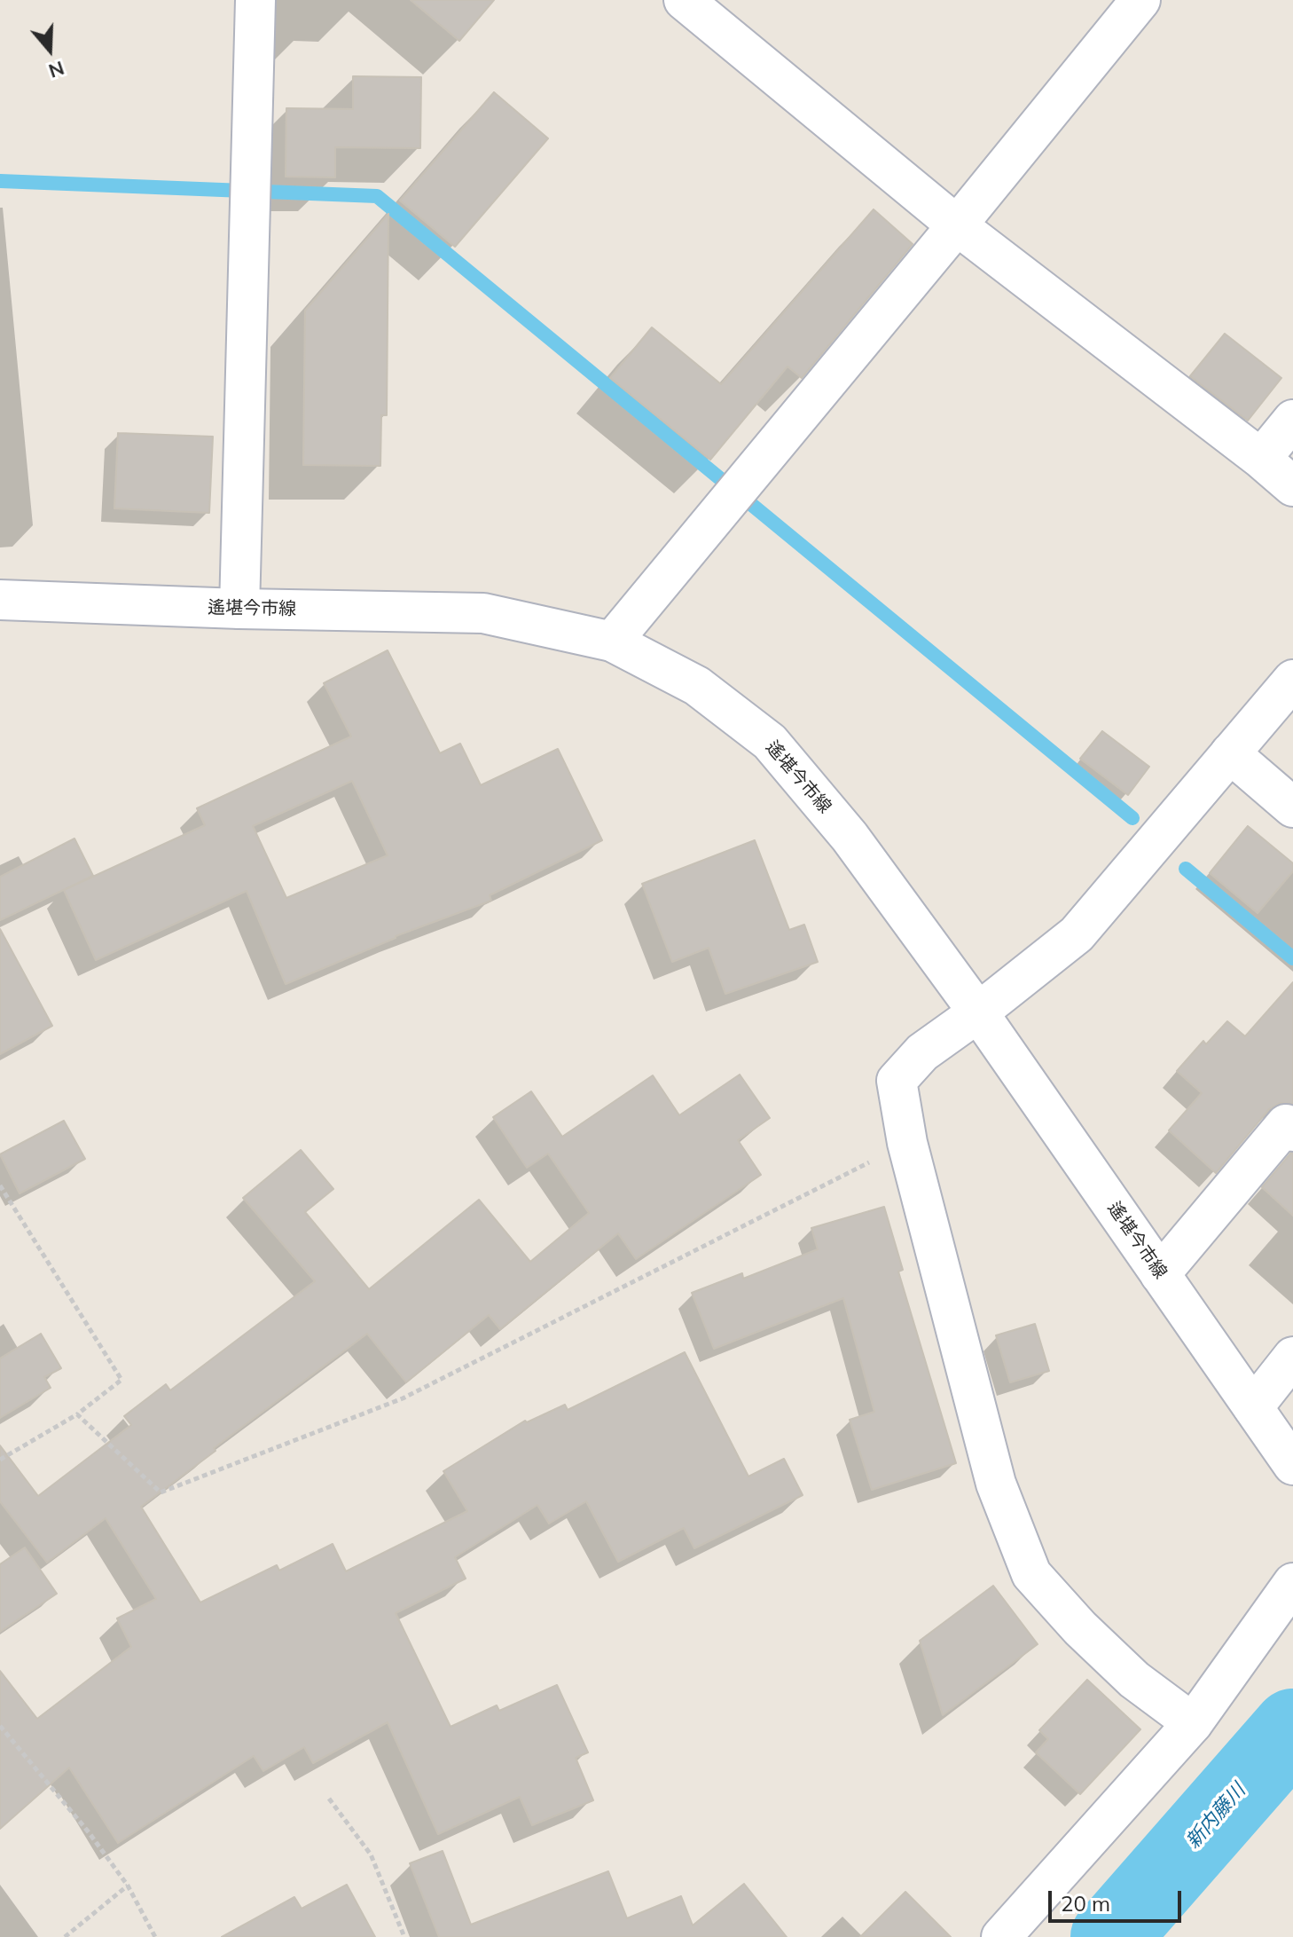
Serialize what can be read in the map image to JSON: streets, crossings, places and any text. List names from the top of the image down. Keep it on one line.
{"streets":{"street":["遙堪今市線"]},"water":["新内藤川"],"scale_bar":"20 m","north":"bottom"}
